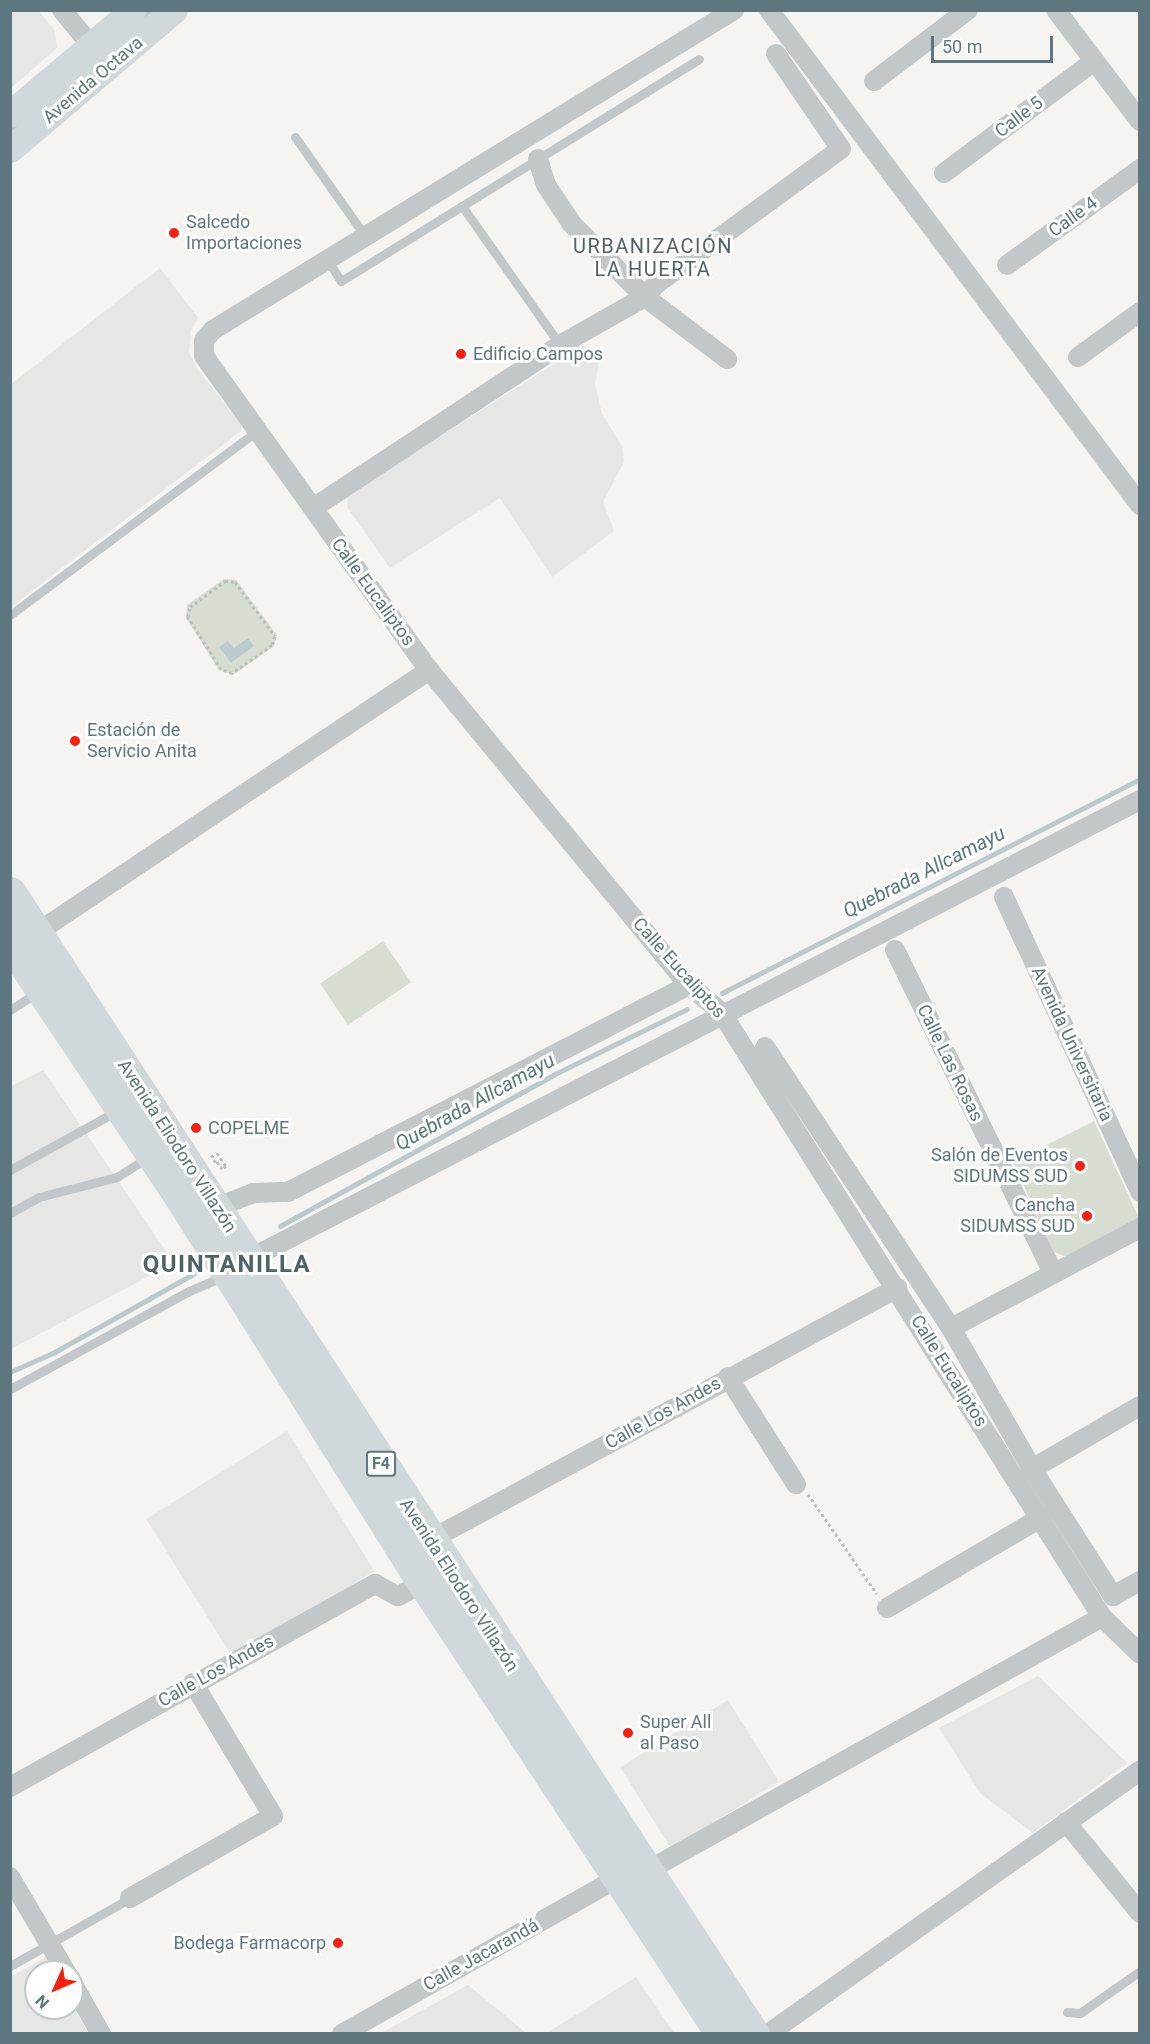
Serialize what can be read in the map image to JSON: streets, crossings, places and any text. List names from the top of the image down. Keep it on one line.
{"streets":{"highway":["Avenida Eliodoro Villazón","F4"],"main road":["Avenida Octava"],"street":["Calle 5","Calle 4","Calle Eucaliptos","Avenida Universitaria","Calle Las Rosas","Calle Los Andes","Calle Jacarandá"]},"crossings":[["Calle Eucaliptos","Calle Los Andes"],["Calle Eucaliptos","Calle Jacarandá"],["Avenida Eliodoro Villazón","Calle Los Andes"],["Avenida Eliodoro Villazón","Calle Jacarandá"]],"districts":["URBANIZACIÓN LA HUERTA","QUINTANILLA"],"water":["Quebrada Allcamayu"],"places":["Salcedo Importaciones","Edificio Campos","Estación de Servicio Anita","COPELME","Salón de Eventos SIDUMSS SUD","Cancha SIDUMSS SUD","Super All al Paso","Bodega Farmacorp"],"scale_bar":"50 m","north":"bottom left"}
